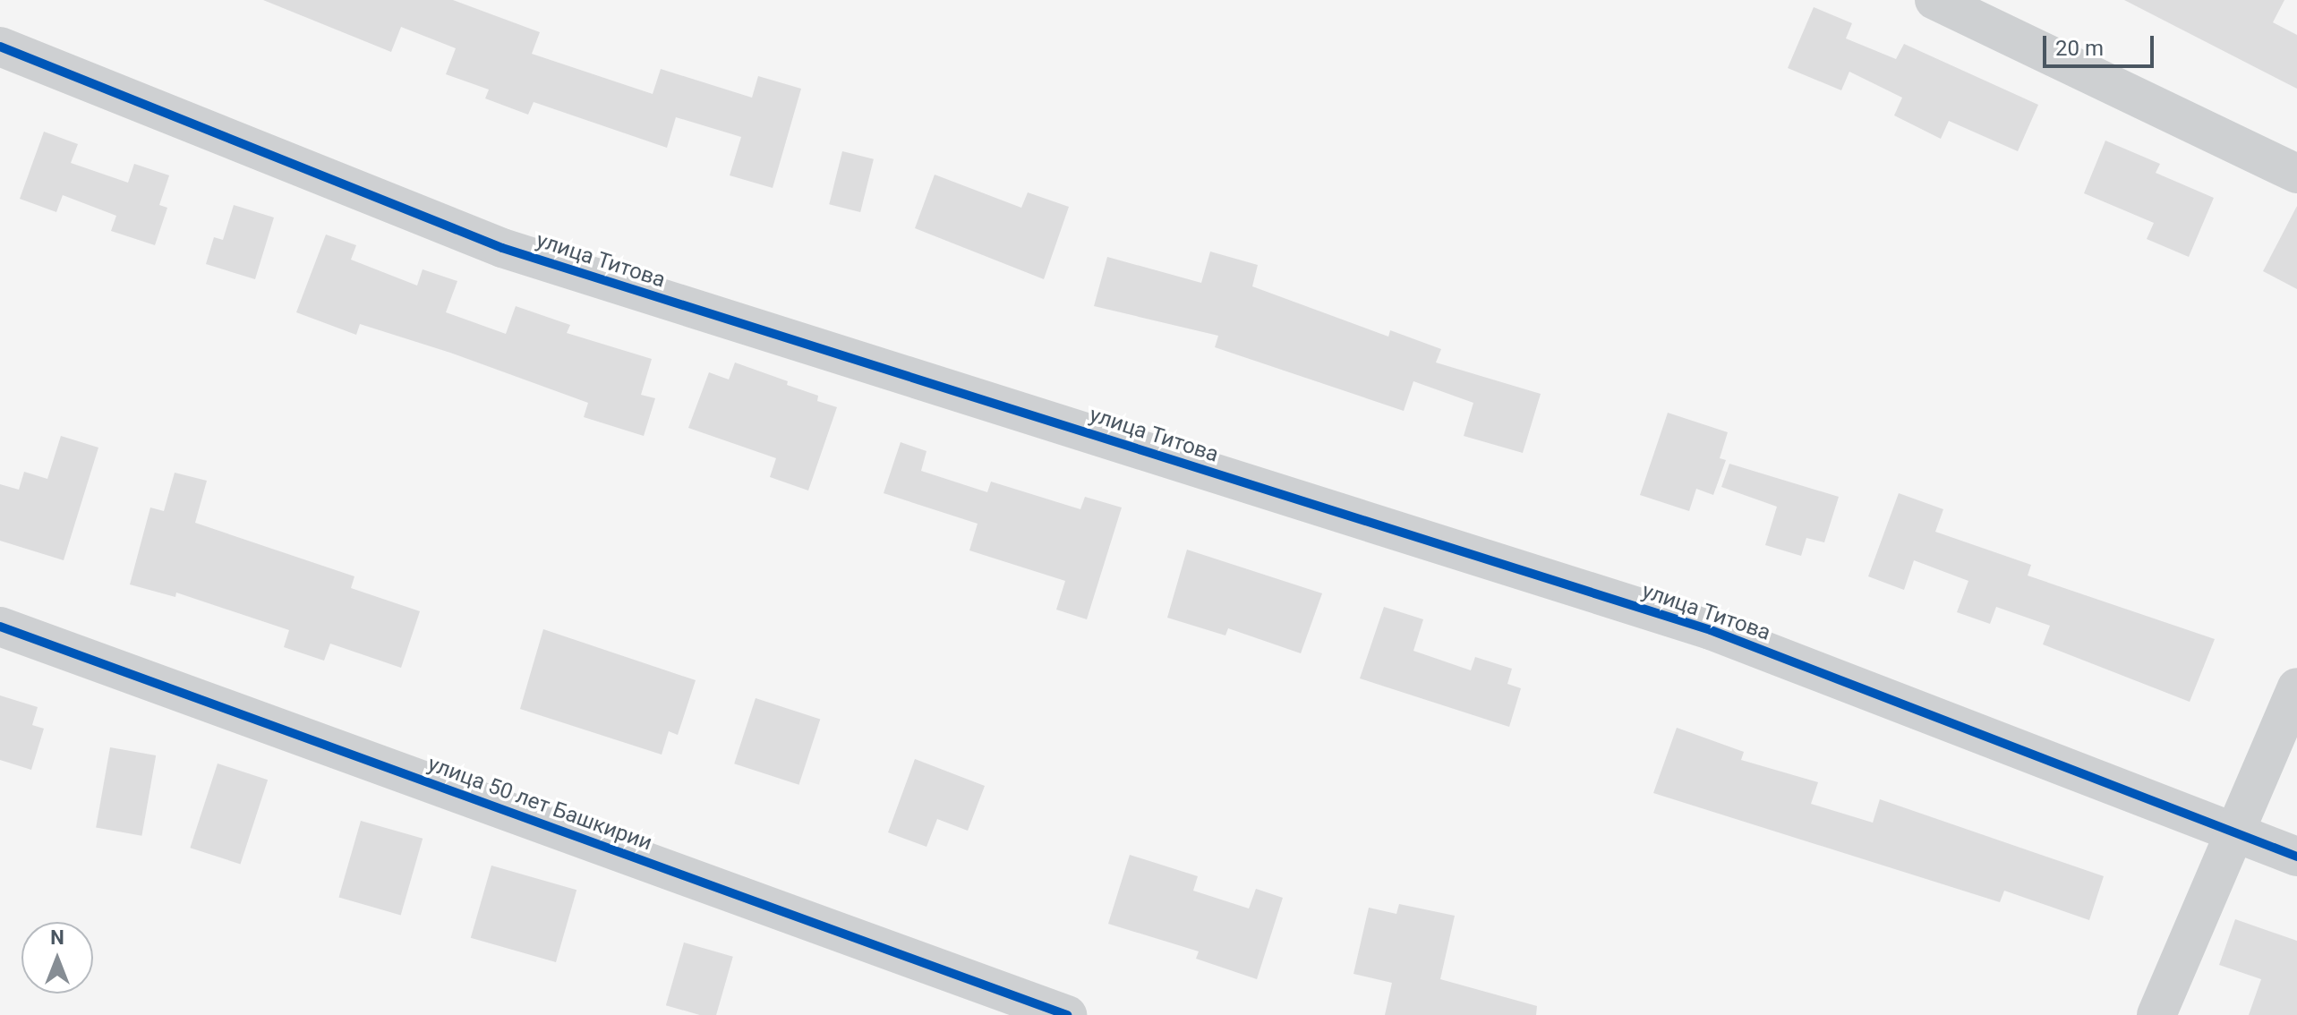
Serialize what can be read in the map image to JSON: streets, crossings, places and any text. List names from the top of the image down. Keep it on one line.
{"streets":{"street":["улица Титова","улица 50 лет Башкирии"]},"scale_bar":"20 m","north":"top"}
